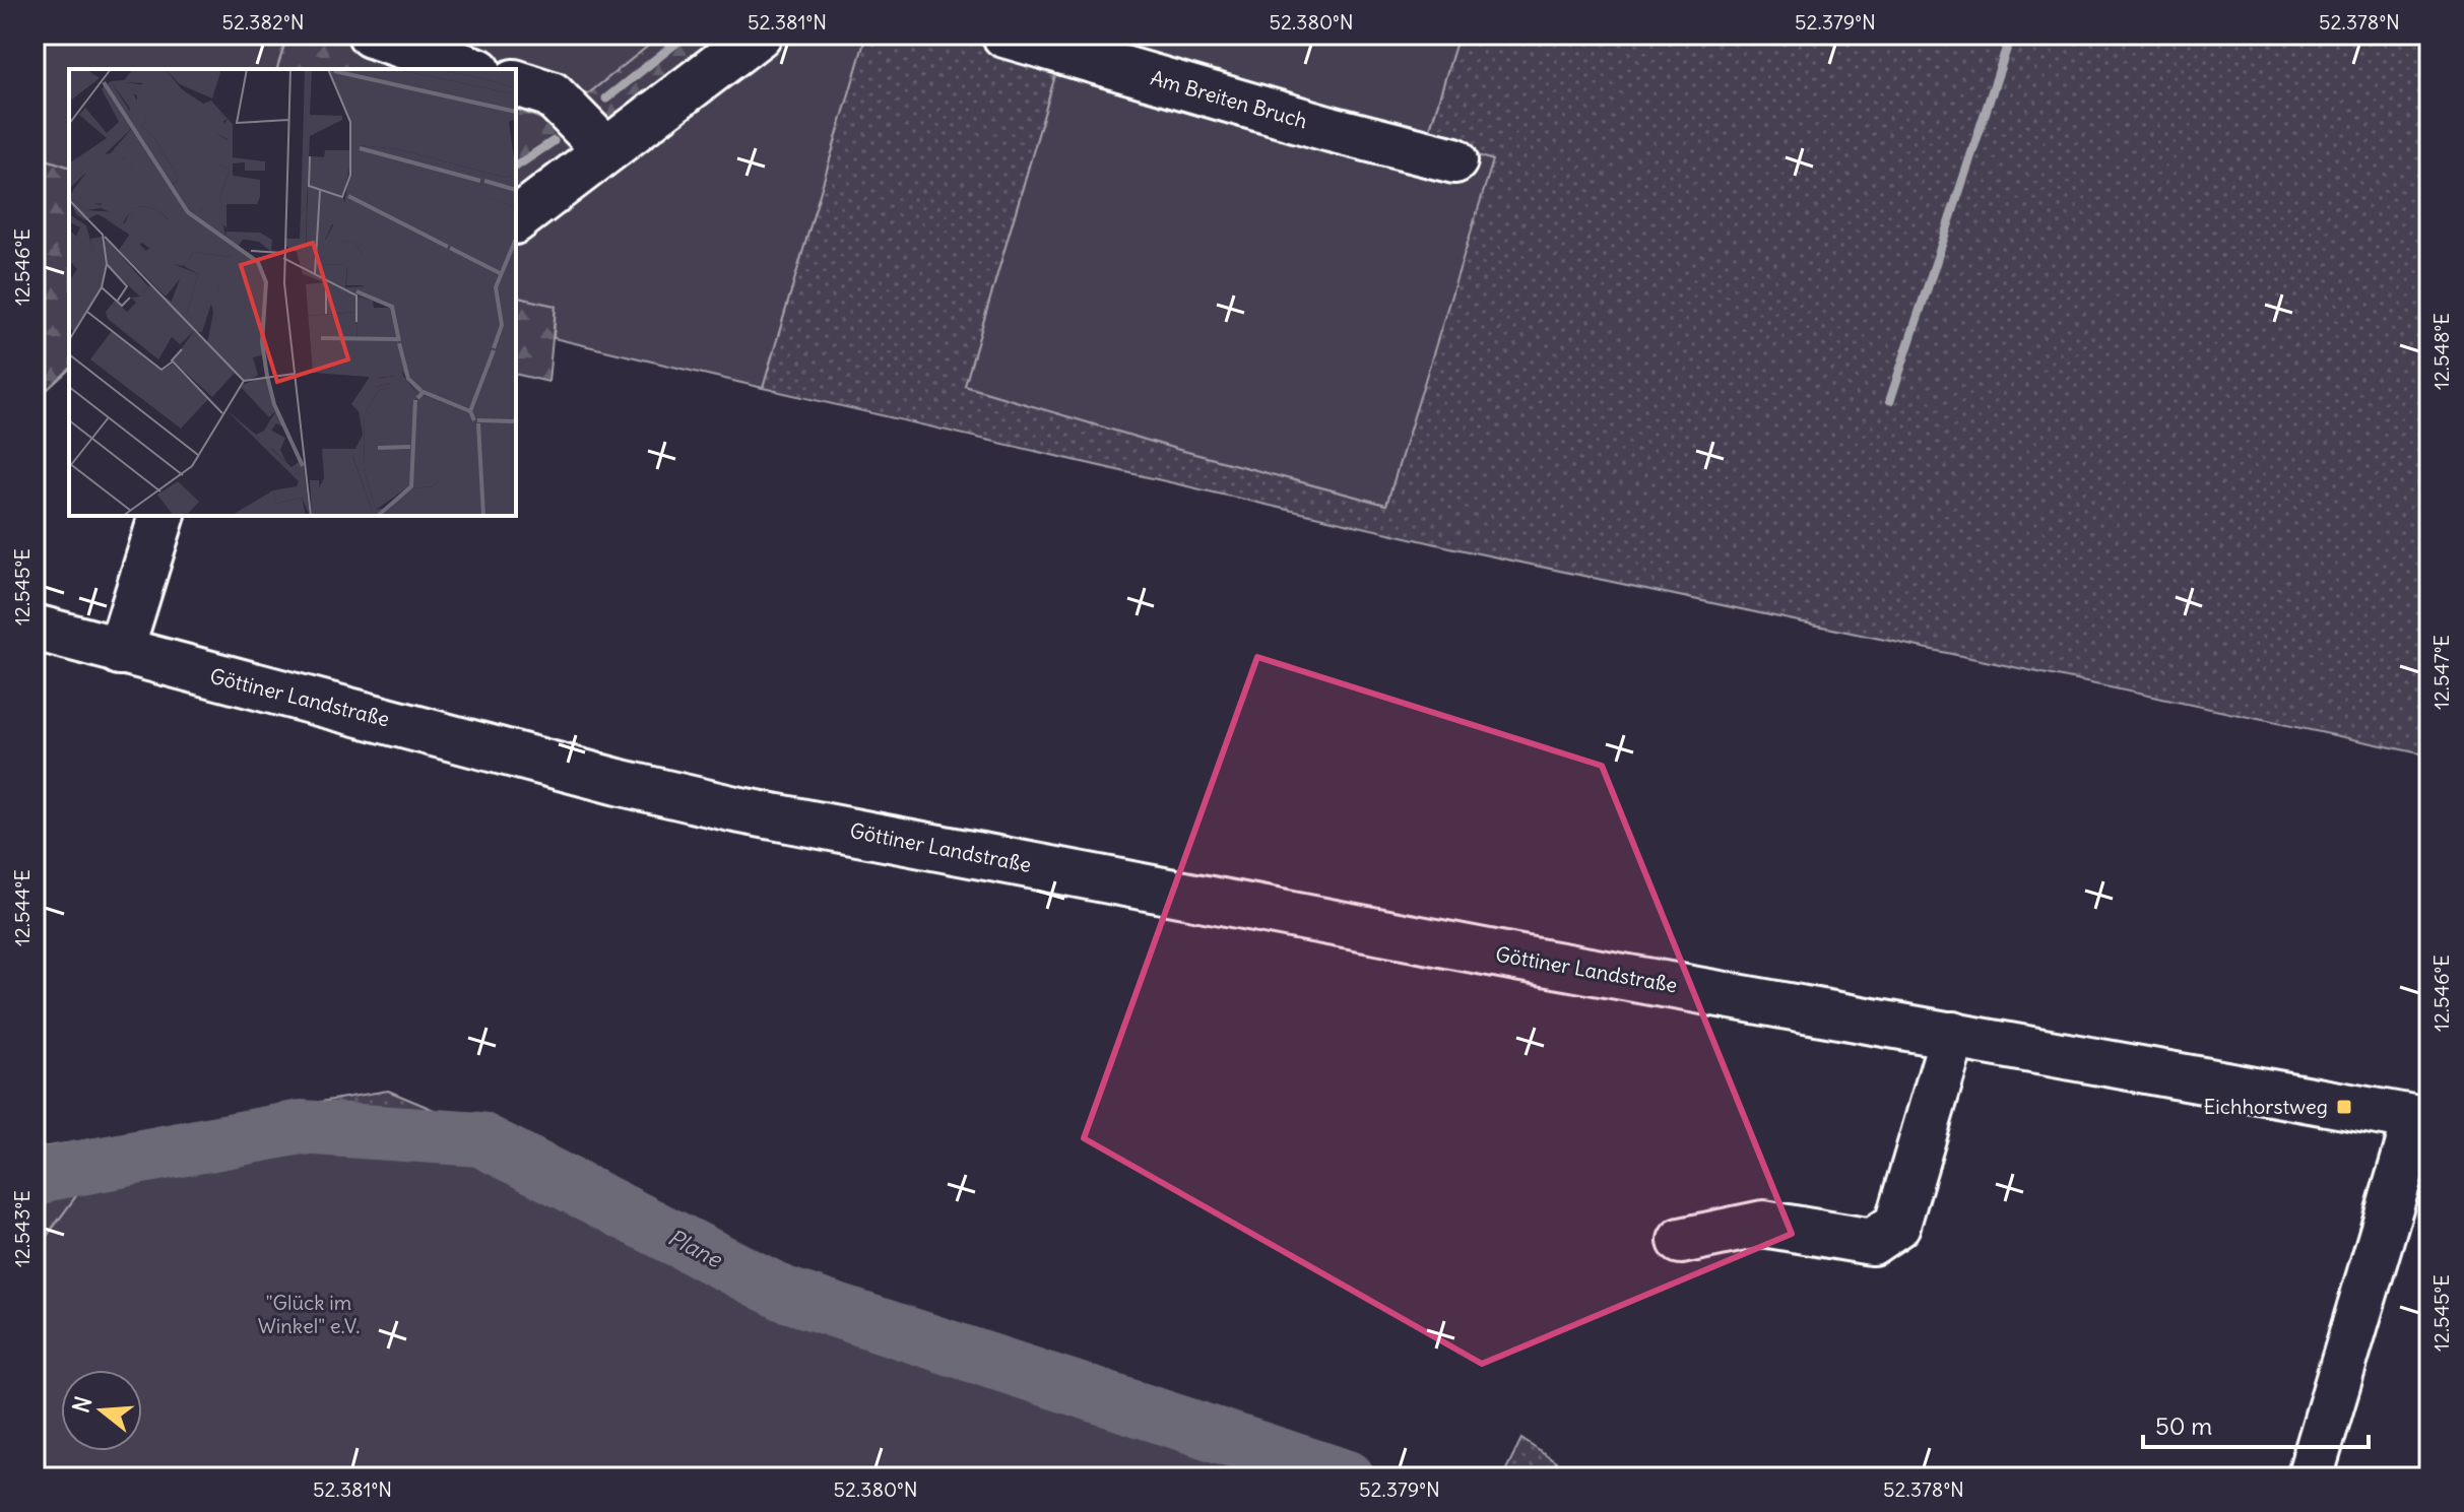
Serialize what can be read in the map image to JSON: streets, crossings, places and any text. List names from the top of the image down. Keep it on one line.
{"streets":{"street":["Am Breiten Bruch","Göttiner Landstraße"]},"water":["Plane"],"parks":["\"Glück im Winkel\" e.V."],"places":{"transit":["Eichhorstweg"]},"scale_bar":"50 m","north":"left","coordinates":["52.382°N","52.381°N","52.380°N","52.379°N","52.378°N","12.546°E","12.548°E","12.545°E","12.547°E","12.544°E","12.543°E"]}
